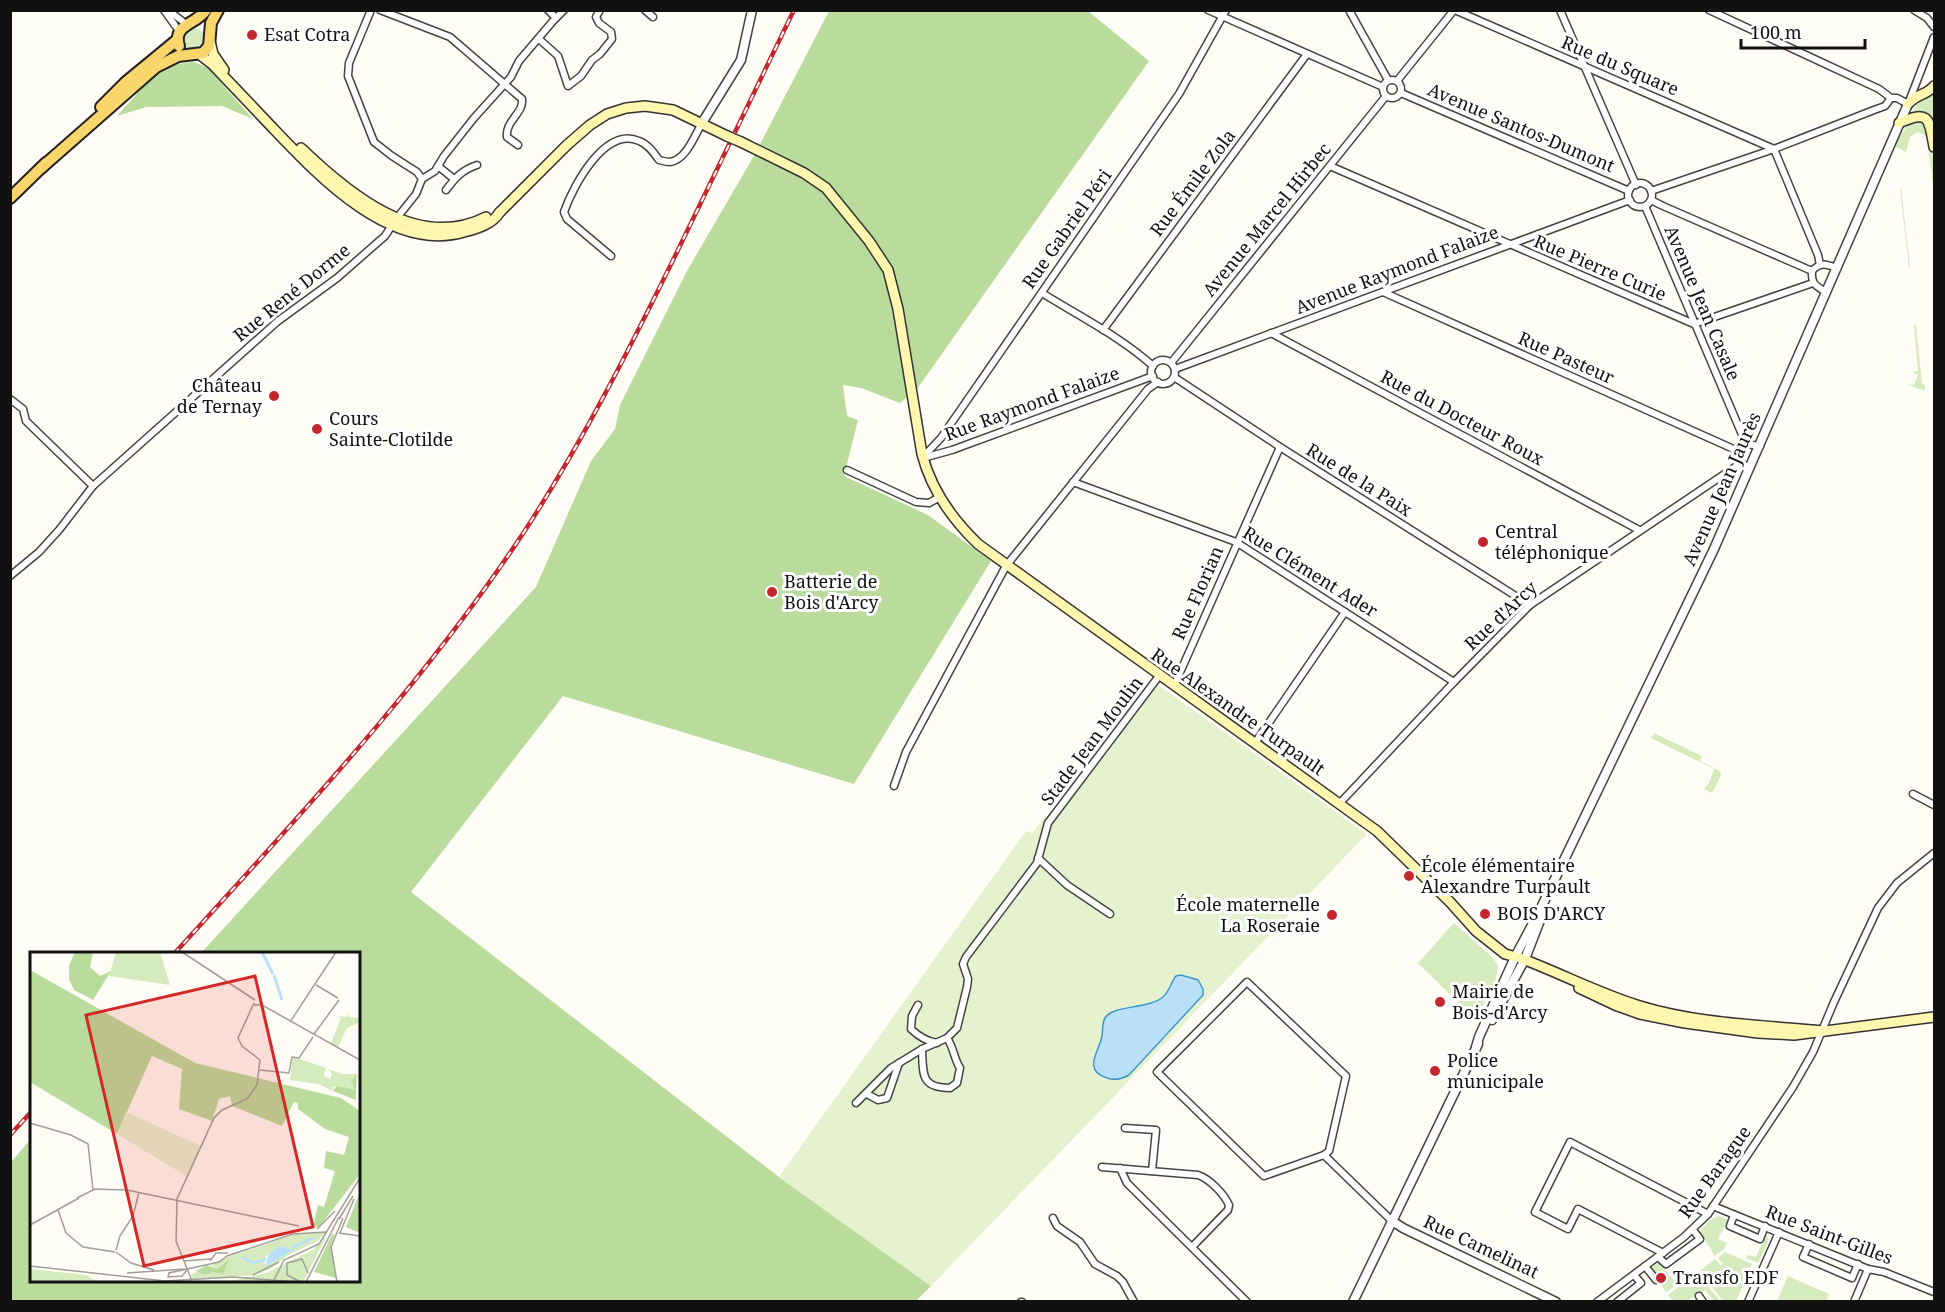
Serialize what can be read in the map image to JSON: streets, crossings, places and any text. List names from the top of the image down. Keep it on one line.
{"streets":{"main road":["Rue Alexandre Turpault"],"street":["Rue du Square","Avenue Santos-Dumont","Rue Émile Zola","Avenue Marcel Hirbec","Rue Gabriel Péri","Rue Pierre Curie","Avenue Raymond Falaize","Rue René Dorme","Avenue Jean Casale","Rue Pasteur","Rue Raymond Falaize","Rue du Docteur Roux","Rue de la Paix","Avenue Jean Jaurès","Rue Clément Ader","Rue Florian","Rue d'Arcy","Stade Jean Moulin","Rue Barague","Rue Saint-Gilles","Rue Camelinat"]},"crossings":[["Avenue Santos-Dumont","Avenue Marcel Hirbec"],["Avenue Santos-Dumont","Avenue Raymond Falaize"],["Avenue Santos-Dumont","Avenue Jean Casale"],["Avenue Marcel Hirbec","Rue Pierre Curie"],["Avenue Marcel Hirbec","Avenue Raymond Falaize"],["Avenue Marcel Hirbec","Rue Raymond Falaize"],["Avenue Marcel Hirbec","Rue de la Paix"],["Rue Gabriel Péri","Rue Raymond Falaize"],["Rue Gabriel Péri","Rue Alexandre Turpault"],["Rue Pierre Curie","Avenue Raymond Falaize"],["Rue Pierre Curie","Avenue Jean Casale"],["Avenue Raymond Falaize","Avenue Jean Casale"],["Avenue Raymond Falaize","Rue Pasteur"],["Avenue Raymond Falaize","Rue Raymond Falaize"],["Avenue Raymond Falaize","Rue du Docteur Roux"],["Avenue Raymond Falaize","Rue de la Paix"],["Rue René Dorme","Rue Alexandre Turpault"],["Rue Raymond Falaize","Rue de la Paix"],["Rue Raymond Falaize","Rue Alexandre Turpault"],["Rue du Docteur Roux","Rue d'Arcy"],["Rue de la Paix","Rue Florian"],["Rue de la Paix","Rue d'Arcy"],["Avenue Jean Jaurès","Rue Alexandre Turpault"],["Avenue Jean Jaurès","Rue Camelinat"],["Rue Clément Ader","Rue Florian"],["Rue Clément Ader","Rue d'Arcy"],["Rue Florian","Rue Alexandre Turpault"],["Rue d'Arcy","Rue Alexandre Turpault"],["Rue Alexandre Turpault","Stade Jean Moulin"],["Rue Alexandre Turpault","Rue Barague"],["Rue Barague","Rue Saint-Gilles"]],"places":["Esat Cotra","Château de Ternay","Cours Sainte-Clotilde","Central téléphonique","Batterie de Bois d'Arcy","École élémentaire Alexandre Turpault","BOIS D'ARCY","École maternelle La Roseraie","Mairie de Bois-d'Arcy","Police municipale","Transfo EDF"],"scale_bar":"100 m"}
